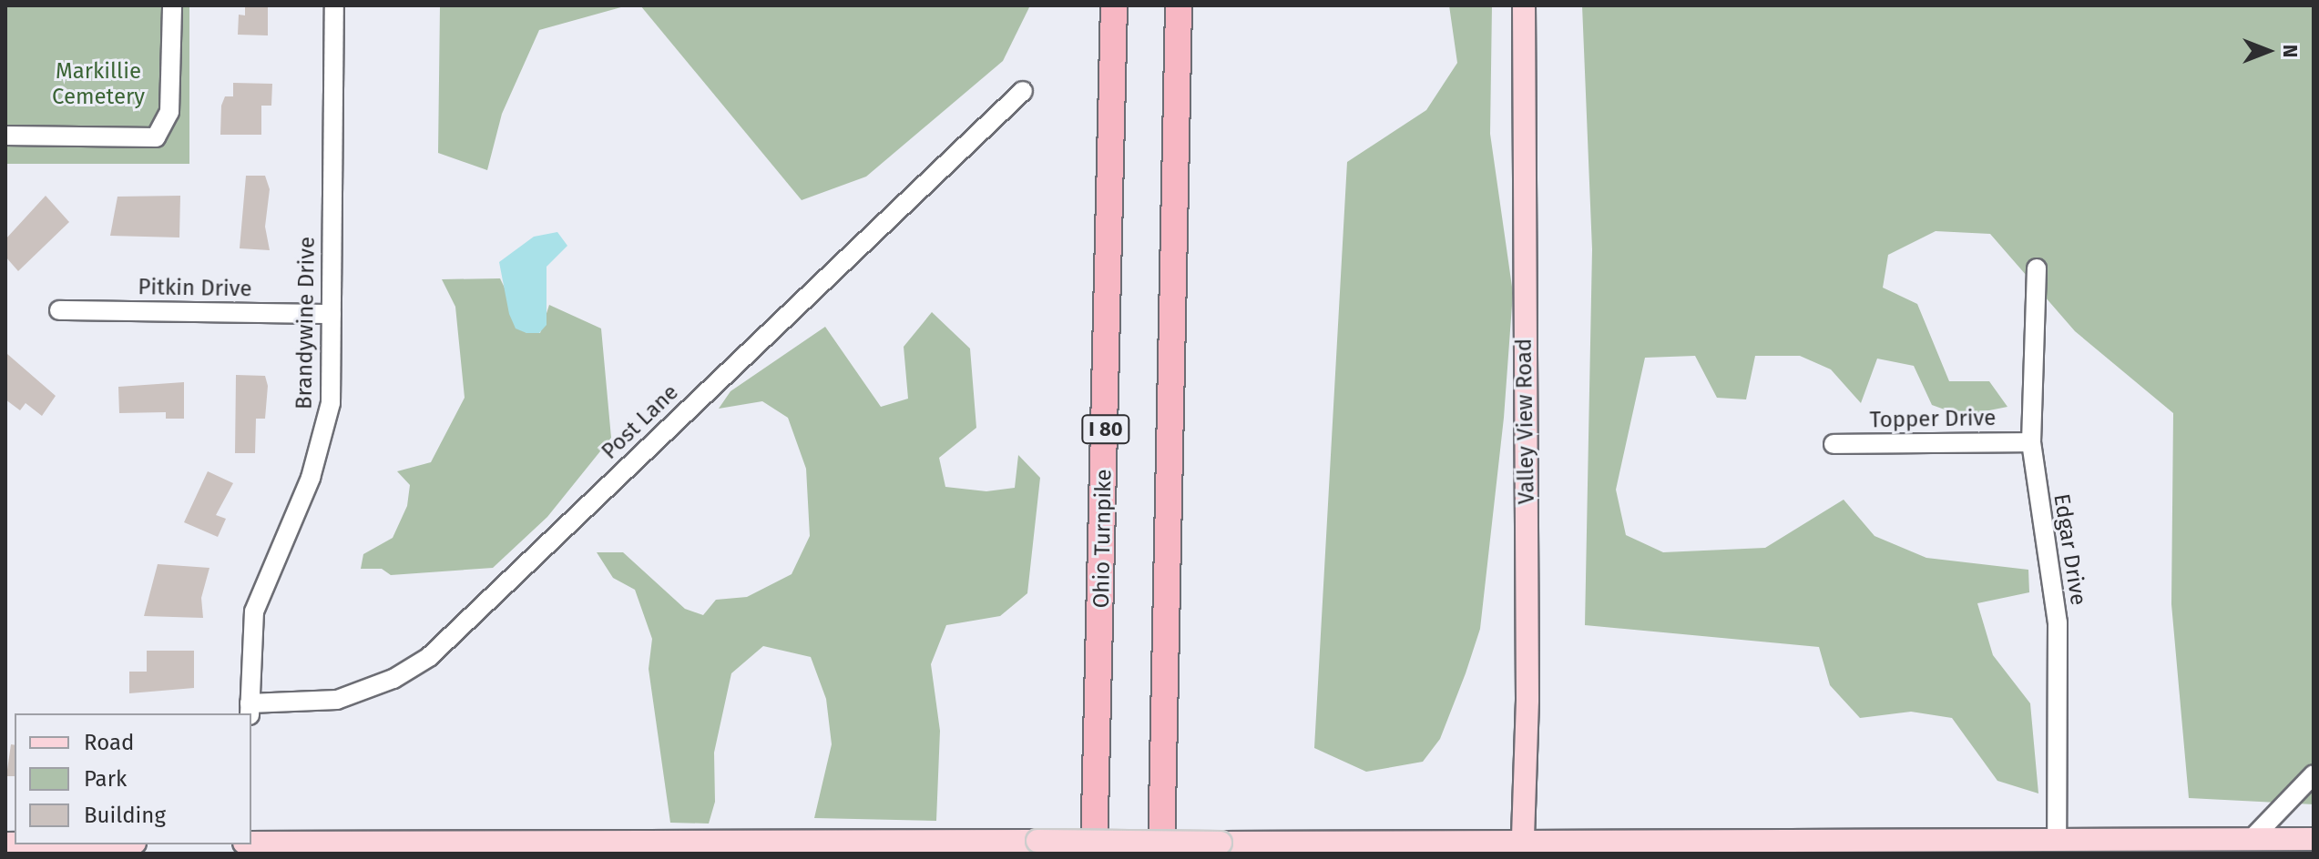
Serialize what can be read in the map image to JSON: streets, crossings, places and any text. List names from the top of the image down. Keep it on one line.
{"streets":{"highway":["I 80","Ohio Turnpike"],"main road":["Valley View Road"],"street":["Pitkin Drive","Brandywine Drive","Topper Drive","Post Lane","Edgar Drive"]},"crossings":[["Pitkin Drive","Brandywine Drive"],["Brandywine Drive","Post Lane"],["Topper Drive","Edgar Drive"]],"parks":["Markillie Cemetery"],"legend":["Road","Park","Building"],"north":"right"}
